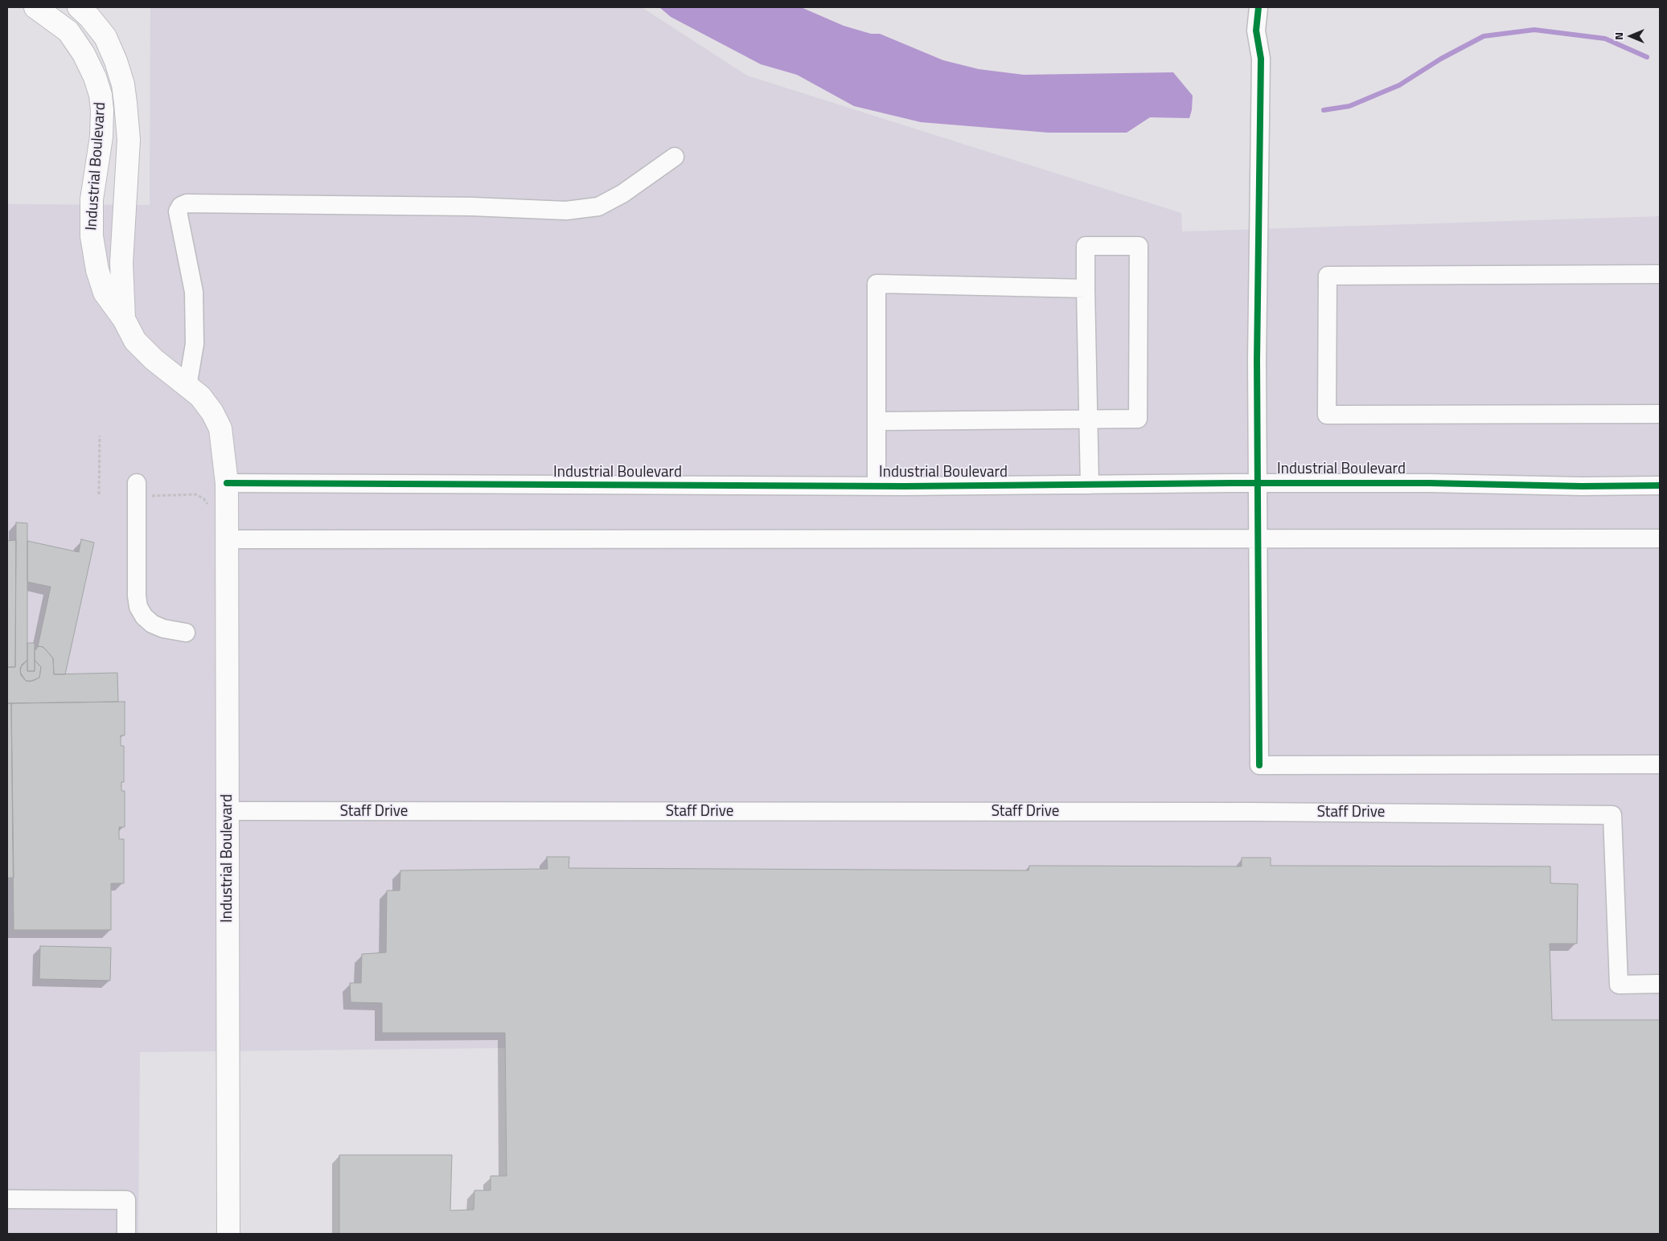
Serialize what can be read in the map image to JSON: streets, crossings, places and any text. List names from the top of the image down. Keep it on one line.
{"streets":{"main road":["Industrial Boulevard"],"street":["Staff Drive"]},"crossings":[["Industrial Boulevard","Staff Drive"]],"north":"left"}
